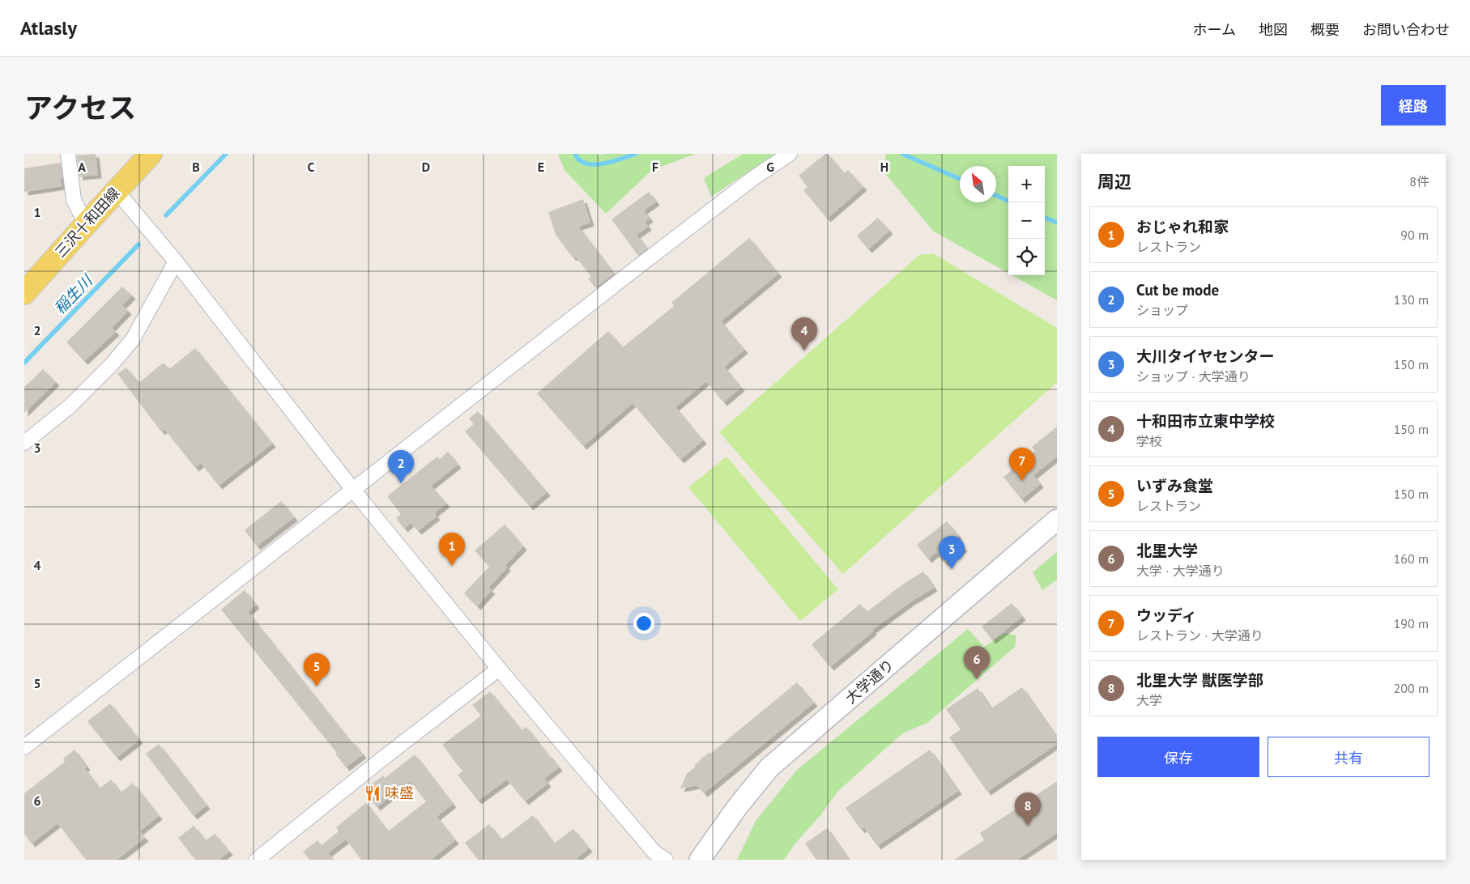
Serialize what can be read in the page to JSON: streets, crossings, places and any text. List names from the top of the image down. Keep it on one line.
{"streets":{"main road":["三沢十和田線"],"street":["大学通り"]},"water":["稲生川"],"places":{"restaurant":["味盛"]},"north":"top left","page":{"header":"Atlasly","nav":["ホーム","地図","概要","お問い合わせ"],"title":"アクセス","buttons":["経路",["保存","共有"]],"heading":["周辺","8件"],"map_buttons":["+","−"],"list":[{"mark":"1","name":"おじゃれ和家","note":"レストラン","value":"90 m"},{"mark":"2","name":"Cut be mode","note":"ショップ","value":"130 m"},{"mark":"3","name":"大川タイヤセンター","note":"ショップ · 大学通り","value":"150 m"},{"mark":"4","name":"十和田市立東中学校","note":"学校","value":"150 m"},{"mark":"5","name":"いずみ食堂","note":"レストラン","value":"150 m"},{"mark":"6","name":"北里大学","note":"大学 · 大学通り","value":"160 m"},{"mark":"7","name":"ウッディ","note":"レストラン · 大学通り","value":"190 m"},{"mark":"8","name":"北里大学 獣医学部","note":"大学","value":"200 m"}],"pins":["4","7","2","1","3","6","5","8"]},"grid":{"columns":["A","B","C","D","E","F","G","H"],"rows":["1","2","3","4","5","6"]}}
